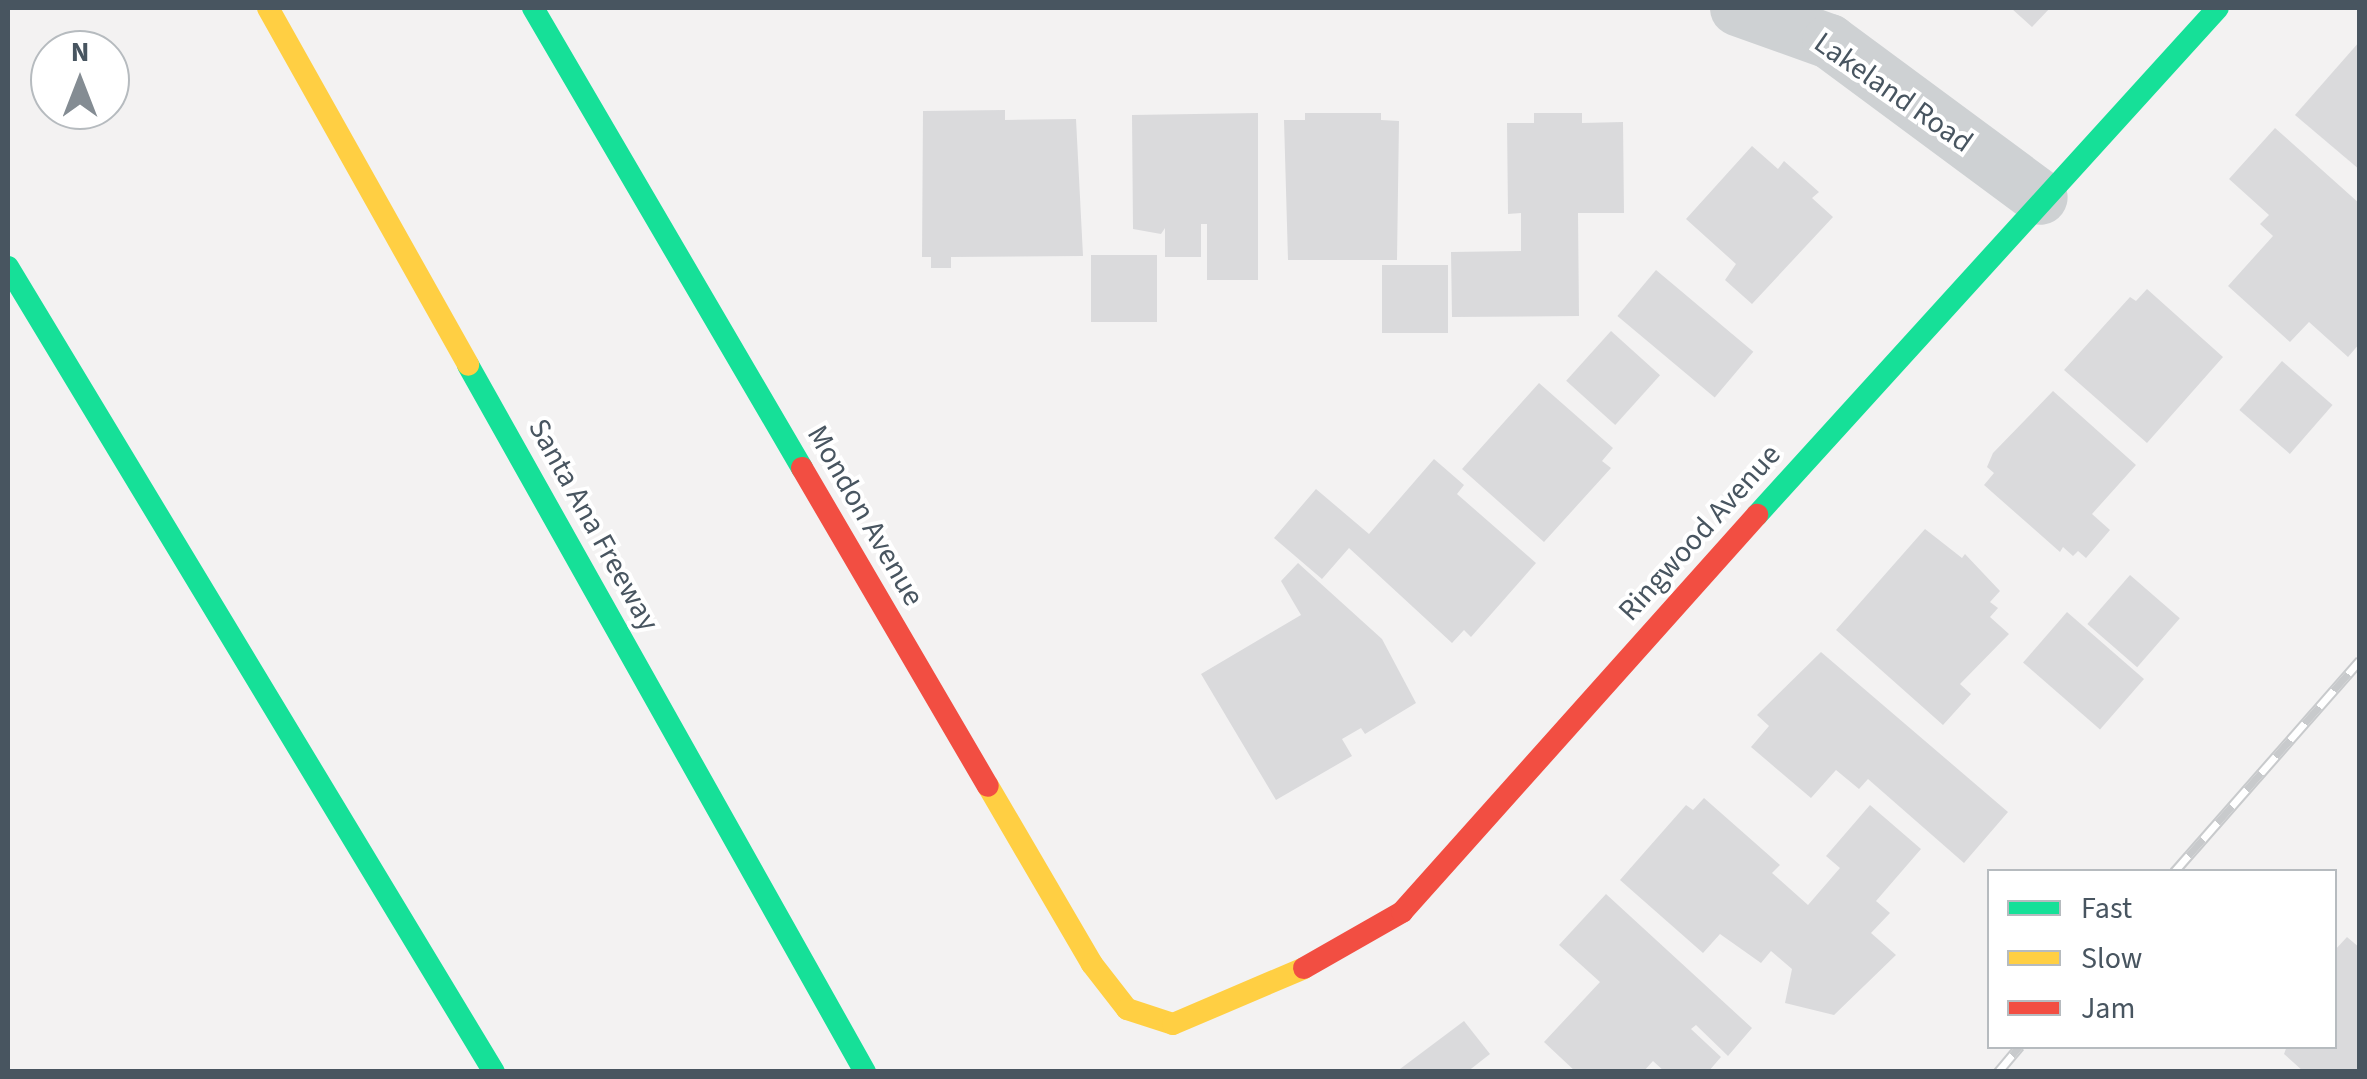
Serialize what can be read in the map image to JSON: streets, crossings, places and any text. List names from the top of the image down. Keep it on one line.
{"streets":{"main road":["Mondon Avenue","Santa Ana Freeway","Ringwood Avenue"],"street":["Lakeland Road"]},"crossings":[["Lakeland Road","Ringwood Avenue"],["Mondon Avenue","Ringwood Avenue"]],"legend":["Fast","Slow","Jam"],"north":"top"}
